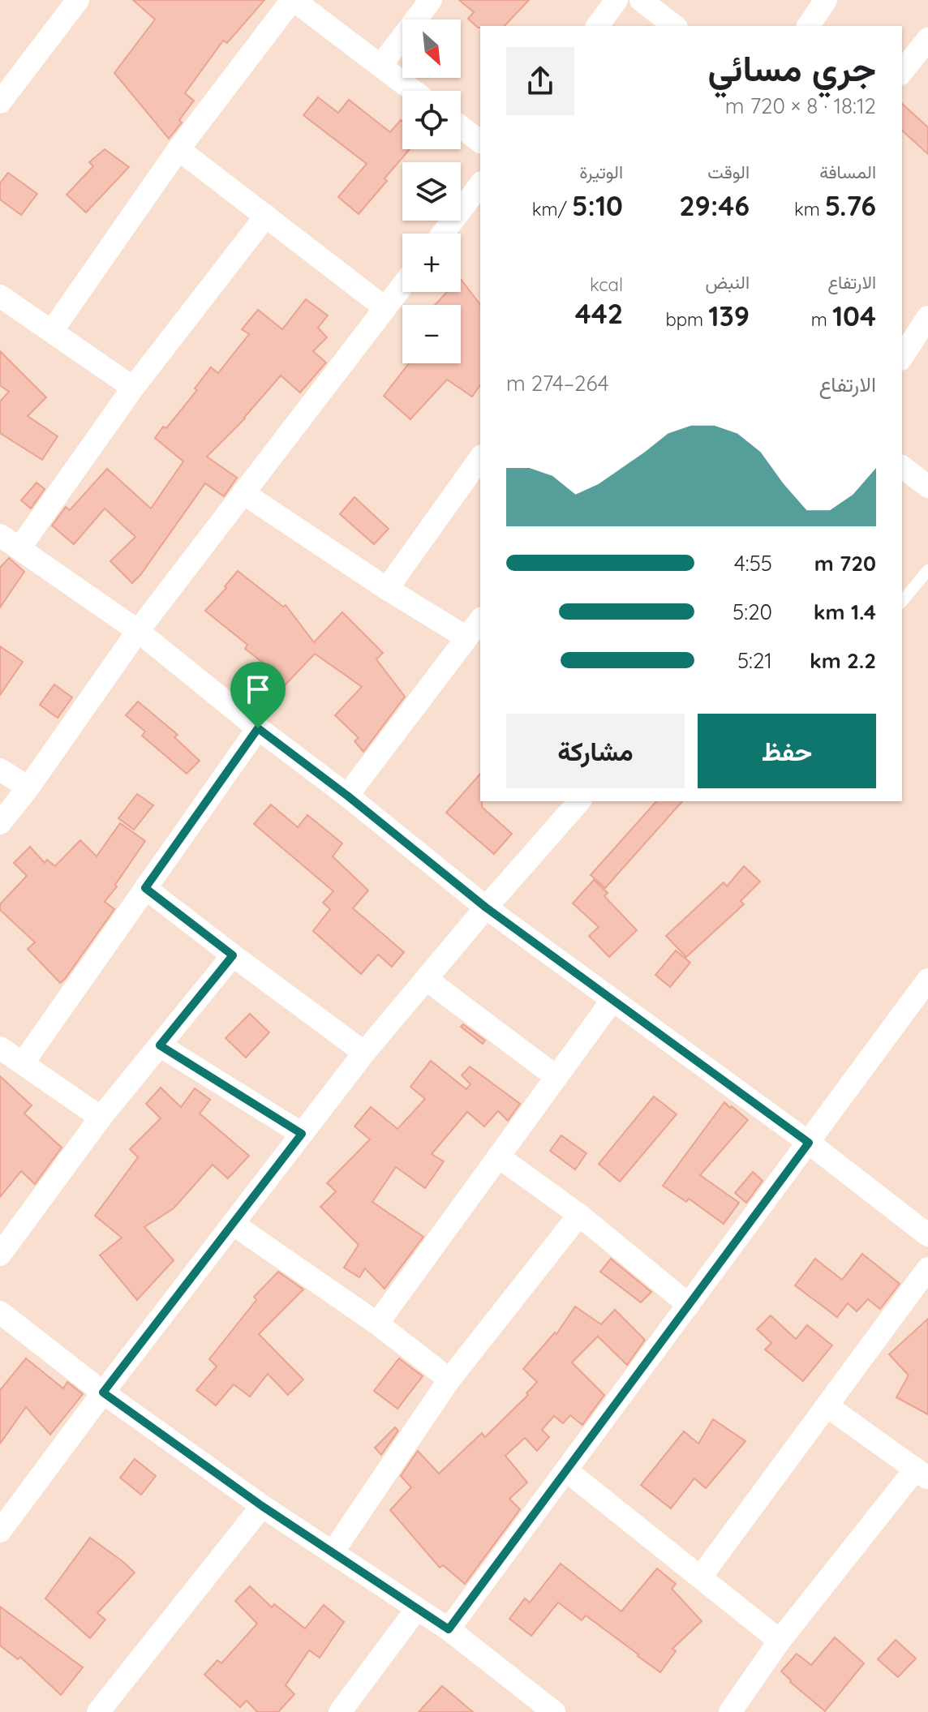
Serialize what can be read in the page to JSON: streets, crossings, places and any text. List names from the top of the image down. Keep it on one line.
{"north":"bottom right","page":{"map_buttons":["+","−"],"heading":["جري مسائي","18:12 · 8 × 720 m"],"stats":[["المسافة","5.76 km"],["الوقت","29:46"],["الوتيرة","5:10 /km"],["الارتفاع","104 m"],["النبض","139 bpm"],["kcal","442"]],"chart":["الارتفاع","264–274 m"],"list":[{"name":"720 m","note":"4:55"},{"name":"1.4 km","note":"5:20"},{"name":"2.2 km","note":"5:21"}],"buttons":["حفظ","مشاركة"]}}
